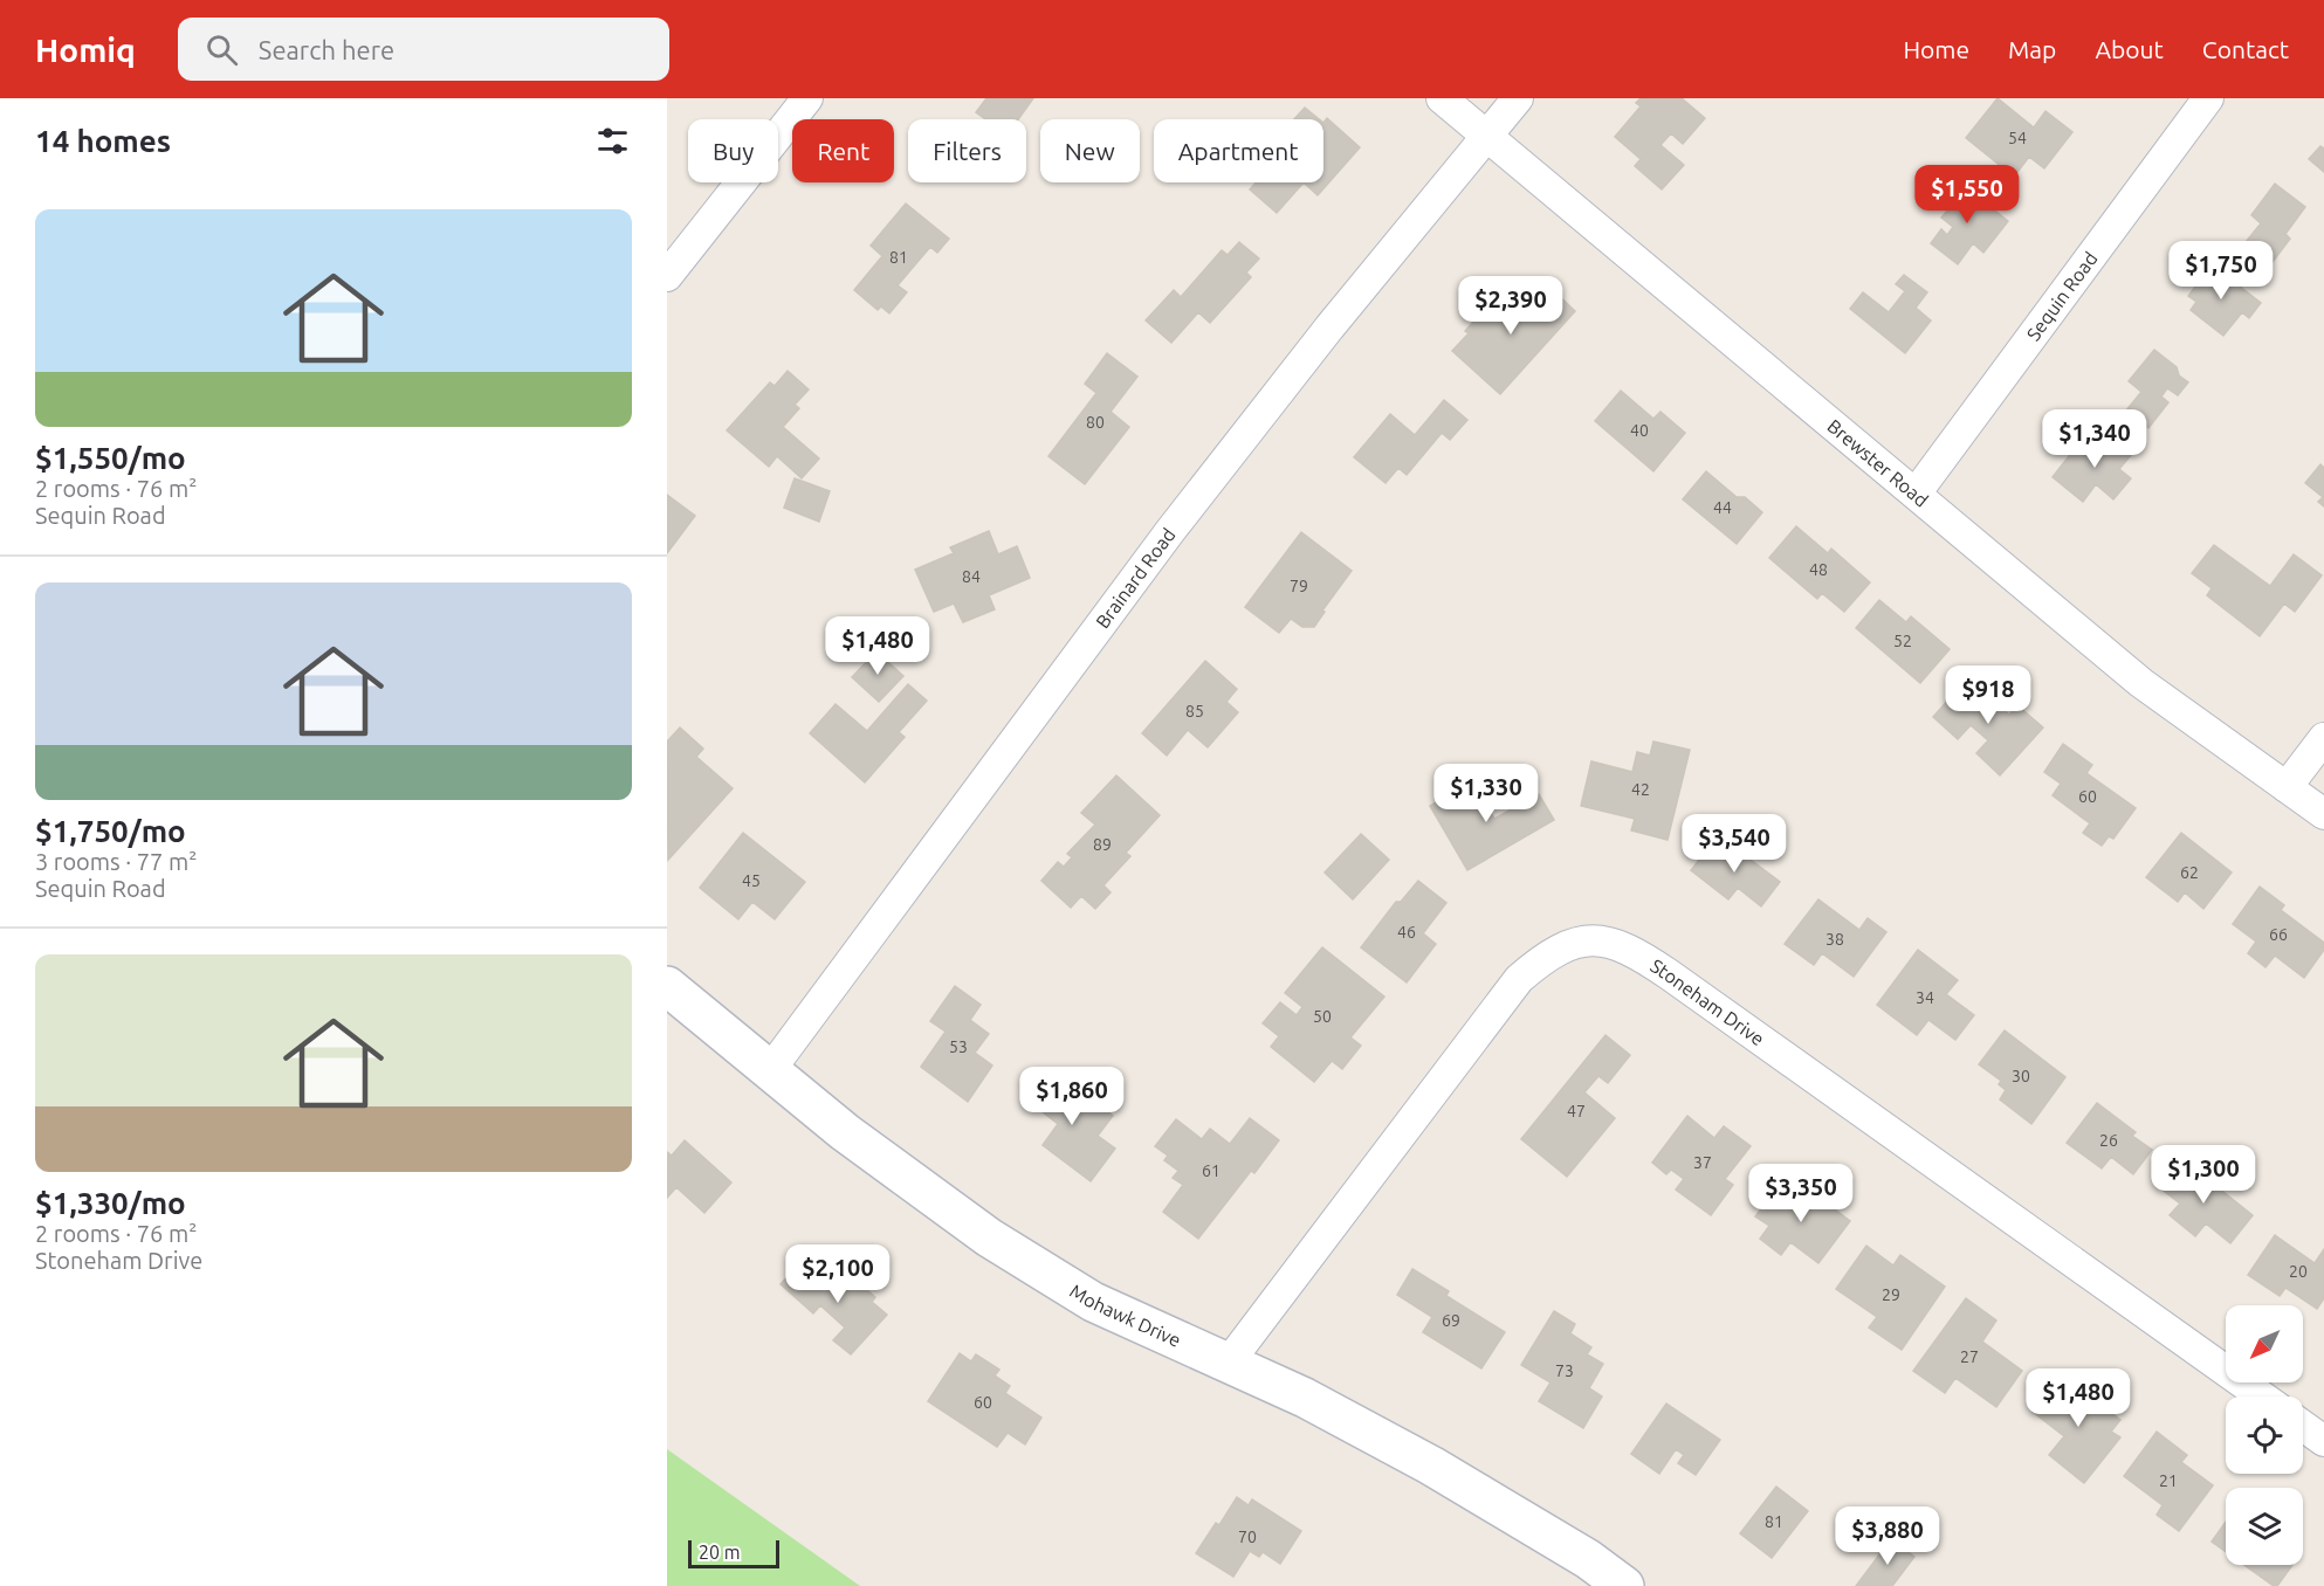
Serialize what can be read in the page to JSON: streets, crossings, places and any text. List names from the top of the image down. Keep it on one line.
{"streets":{"street":["Sequin Road","Brewster Road","Brainard Road","Stoneham Drive","Mohawk Drive"]},"crossings":[["Sequin Road","Brewster Road"],["Brewster Road","Brainard Road"],["Brainard Road","Mohawk Drive"],["Stoneham Drive","Mohawk Drive"]],"house_numbers":["54","81","80","40","44","48","84","79","52","85","42","60","89","62","45","46","66","38","34","50","53","30","47","26","37","61","20","29","69","27","73","60","21","81","70"],"scale_bar":"20 m","north":"bottom left","page":{"header":"Homiq","search":"Search here","nav":["Home","Map","About","Contact"],"heading":"14 homes","chip":["Buy","Rent","Filters","New","Apartment"],"price":["$1,550","$1,750","$2,390","$1,340","$1,480","$918","$1,330","$3,540","$1,860","$1,300","$3,350","$2,100","$1,480","$3,880"],"list":[{"name":"$1,550/mo","note":"2 rooms · 76 m² · Sequin Road"},{"name":"$1,750/mo","note":"3 rooms · 77 m² · Sequin Road"},{"name":"$1,330/mo","note":"2 rooms · 76 m² · Stoneham Drive"}],"scale":"20 m"}}
